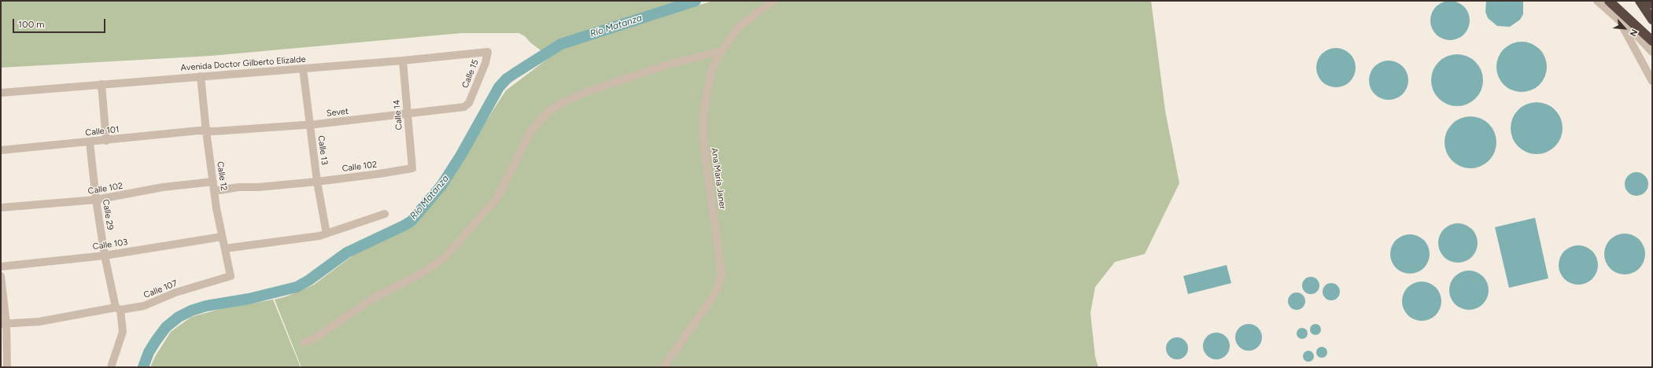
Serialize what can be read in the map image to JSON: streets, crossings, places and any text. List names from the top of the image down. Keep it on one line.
{"streets":{"street":["Avenida Doctor Gilberto Elizalde","Calle 15","Sevet","Calle 14","Calle 101","Calle 13","Calle 102","Calle 12","Ana María Janer","Calle 29","Calle 103","Calle 107"]},"crossings":[["Avenida Doctor Gilberto Elizalde","Calle 15"],["Avenida Doctor Gilberto Elizalde","Calle 14"],["Avenida Doctor Gilberto Elizalde","Calle 13"],["Avenida Doctor Gilberto Elizalde","Calle 12"],["Calle 15","Sevet"],["Sevet","Calle 14"],["Sevet","Calle 101"],["Sevet","Calle 13"],["Sevet","Calle 12"],["Calle 14","Calle 102"],["Calle 101","Calle 12"],["Calle 101","Calle 29"],["Calle 13","Calle 102"],["Calle 102","Calle 12"],["Calle 102","Calle 29"],["Calle 12","Calle 103"],["Calle 12","Calle 107"],["Calle 29","Calle 103"],["Calle 29","Calle 107"]],"water":["Río Matanza"],"scale_bar":"100 m","north":"bottom right"}
